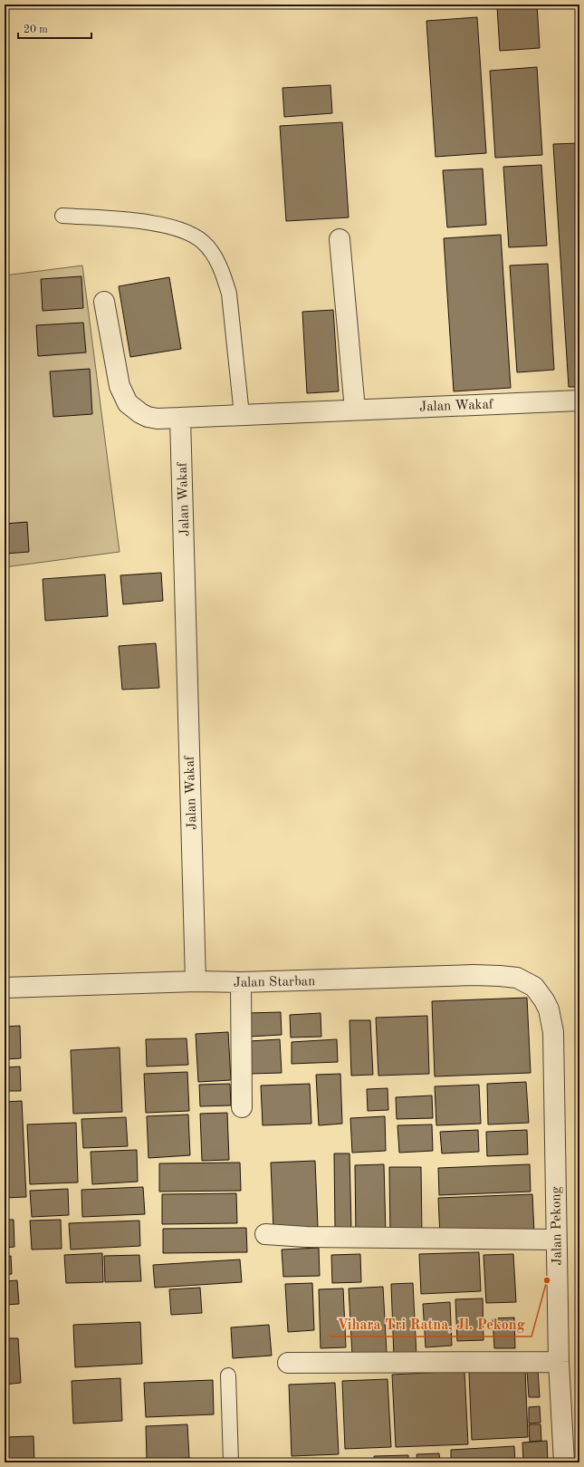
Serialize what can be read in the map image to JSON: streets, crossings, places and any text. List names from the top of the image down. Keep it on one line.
{"streets":{"street":["Jalan Wakaf","Jalan Starban","Jalan Pekong"]},"crossings":[["Jalan Wakaf","Jalan Starban"],["Jalan Starban","Jalan Pekong"]],"places":["Vihara Tri Ratna, Jl. Pekong"],"scale_bar":"20 m"}
